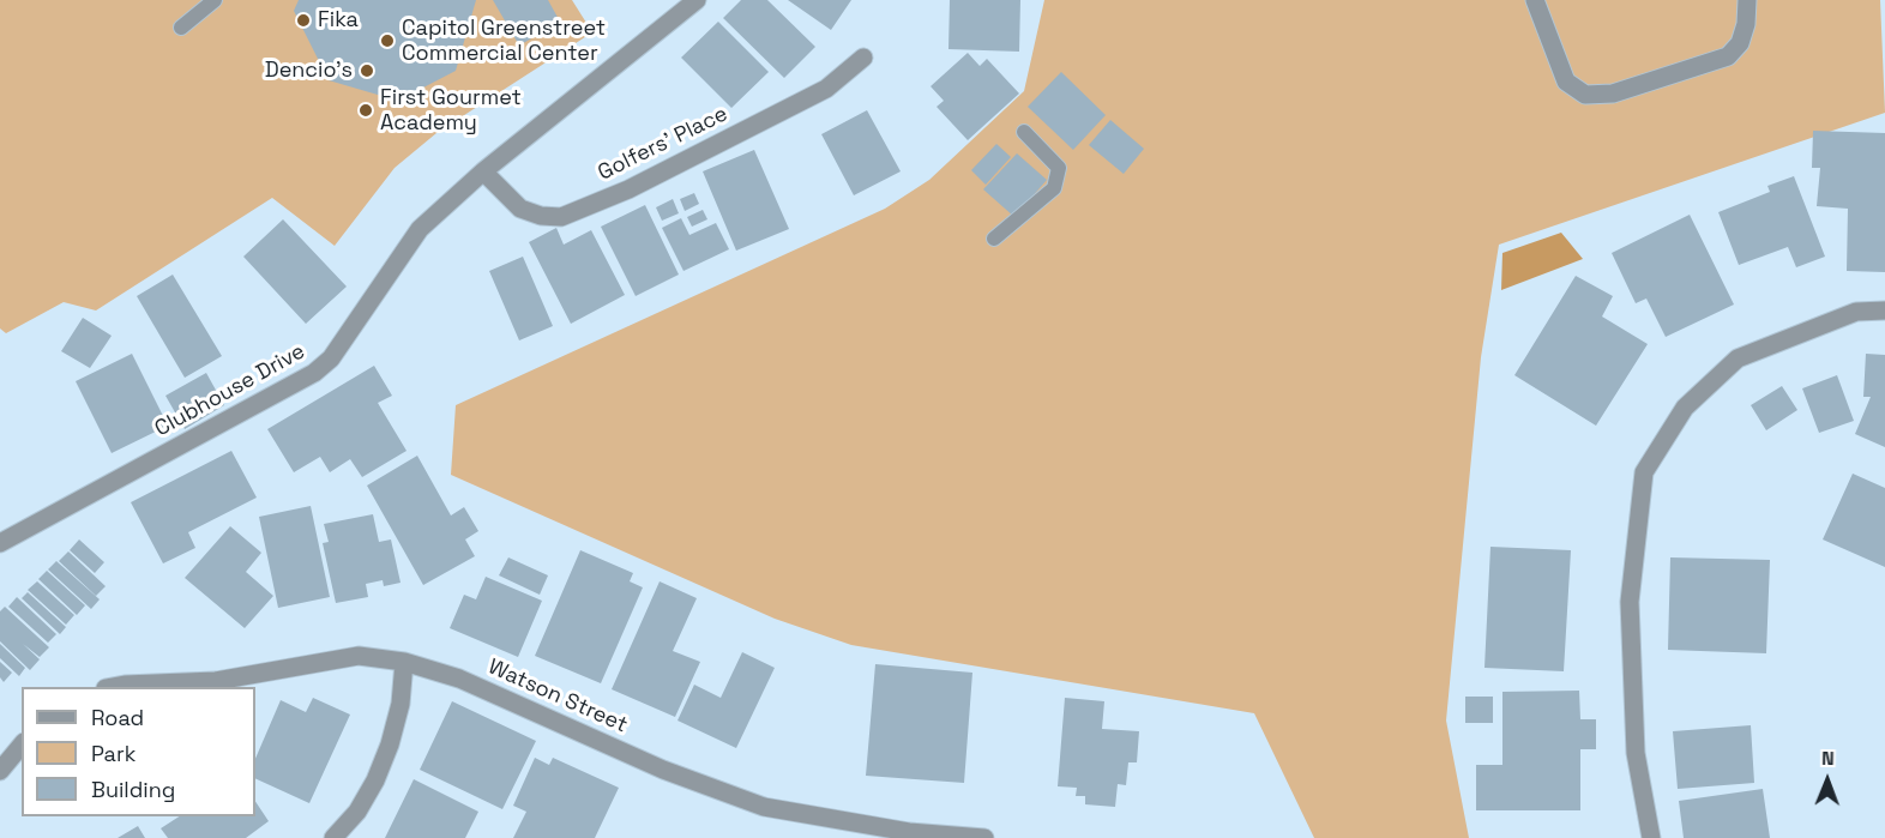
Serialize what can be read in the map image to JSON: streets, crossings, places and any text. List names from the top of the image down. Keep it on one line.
{"streets":{"street":["Golfers' Place","Clubhouse Drive","Watson Street"]},"crossings":[["Golfers' Place","Clubhouse Drive"]],"places":["Fika","Capitol Greenstreet Commercial Center","Dencio's","First Gourmet Academy"],"legend":["Road","Park","Building"],"north":"top"}
